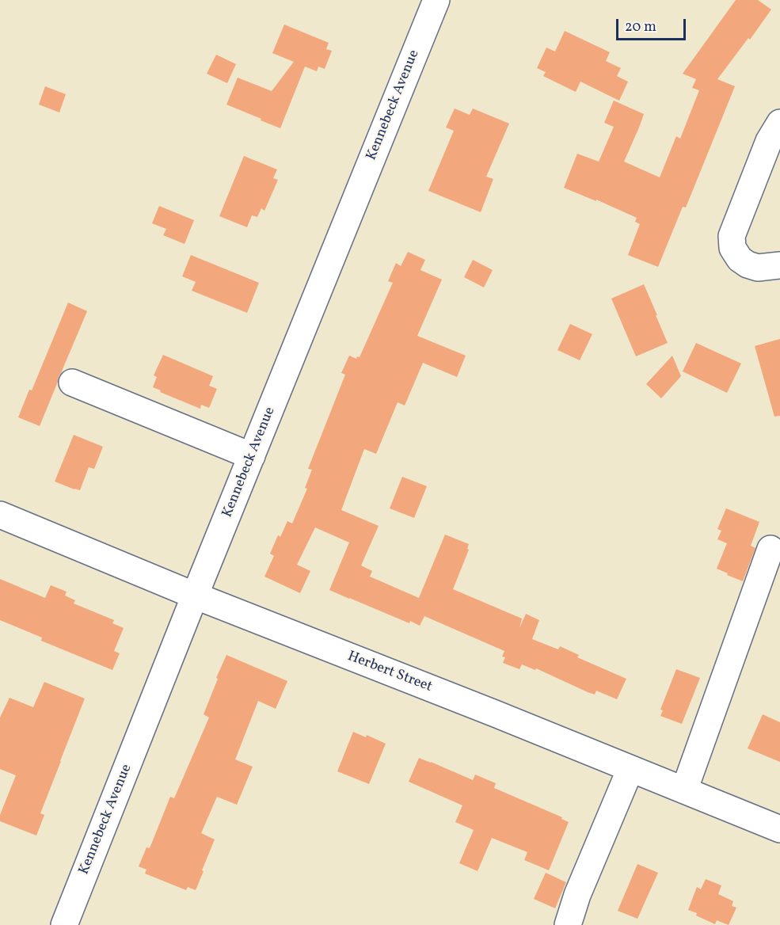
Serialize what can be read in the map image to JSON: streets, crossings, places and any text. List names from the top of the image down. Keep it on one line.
{"streets":{"street":["Kennebeck Avenue","Herbert Street"]},"crossings":[["Kennebeck Avenue","Herbert Street"]],"scale_bar":"20 m"}
